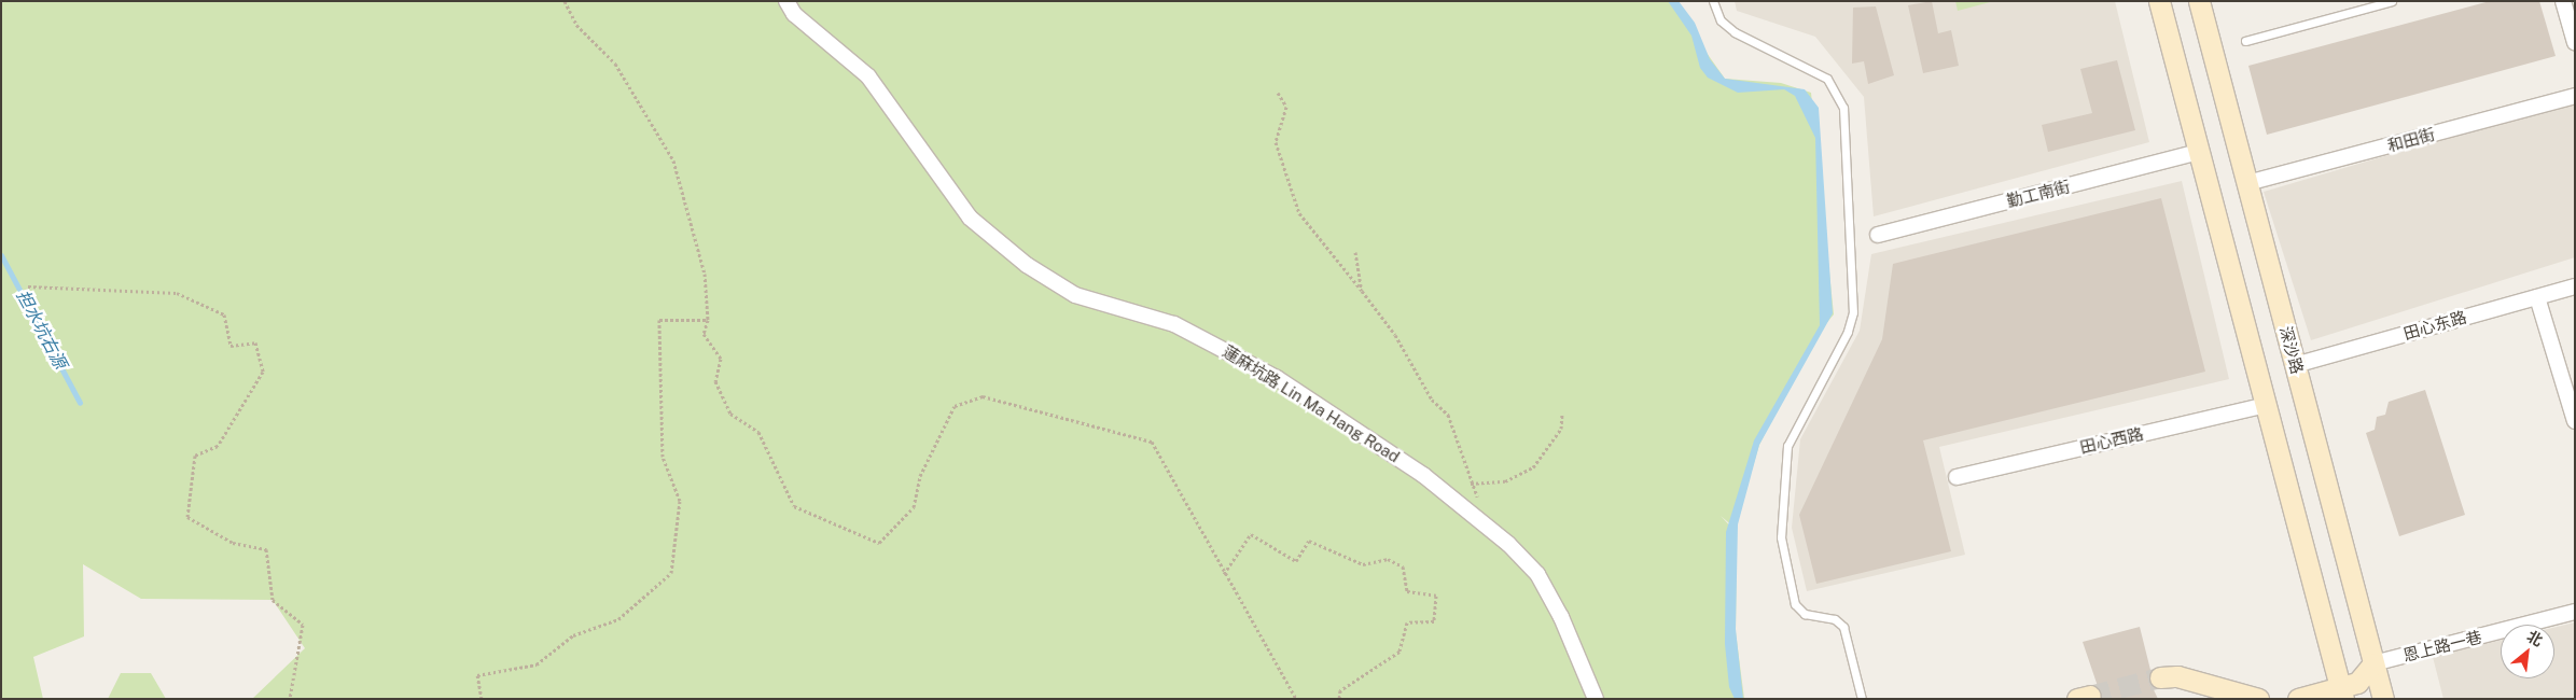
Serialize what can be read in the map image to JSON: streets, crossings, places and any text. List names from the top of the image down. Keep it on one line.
{"streets":{"main road":["深沙路"],"street":["和田街","勤工南街","田心东路","蓮麻坑路 Lin Ma Hang Road","田心西路","恩上路一巷"]},"crossings":[["和田街","深沙路"],["田心东路","深沙路"],["深沙路","恩上路一巷"]],"water":["担水坑右源"],"north":"top right"}
